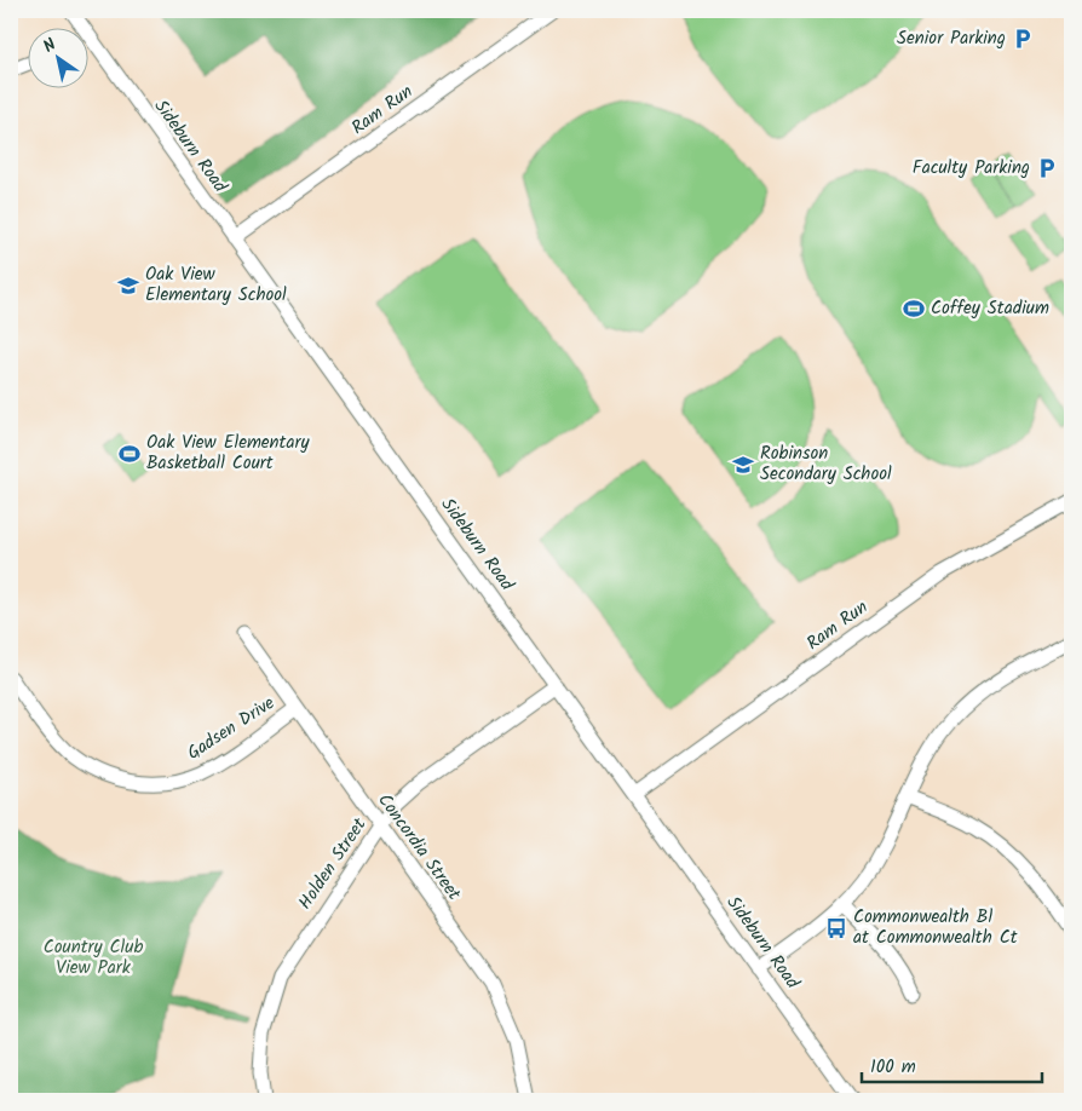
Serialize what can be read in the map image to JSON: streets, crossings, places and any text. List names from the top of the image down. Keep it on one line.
{"streets":{"street":["Ram Run","Sideburn Road","Gadsen Drive","Concordia Street","Holden Street"]},"crossings":[["Ram Run","Sideburn Road"],["Sideburn Road","Holden Street"],["Gadsen Drive","Concordia Street"],["Concordia Street","Holden Street"]],"parks":["Country Club View Park"],"places":{"parking":["Senior Parking","Faculty Parking"],"school or university":["Oak View Elementary School","Robinson Secondary School"],"sports":["Coffey Stadium","Oak View Elementary Basketball Court"],"bus stop":["Commonwealth Bl at Commonwealth Ct"]},"scale_bar":"100 m","north":"top left"}
